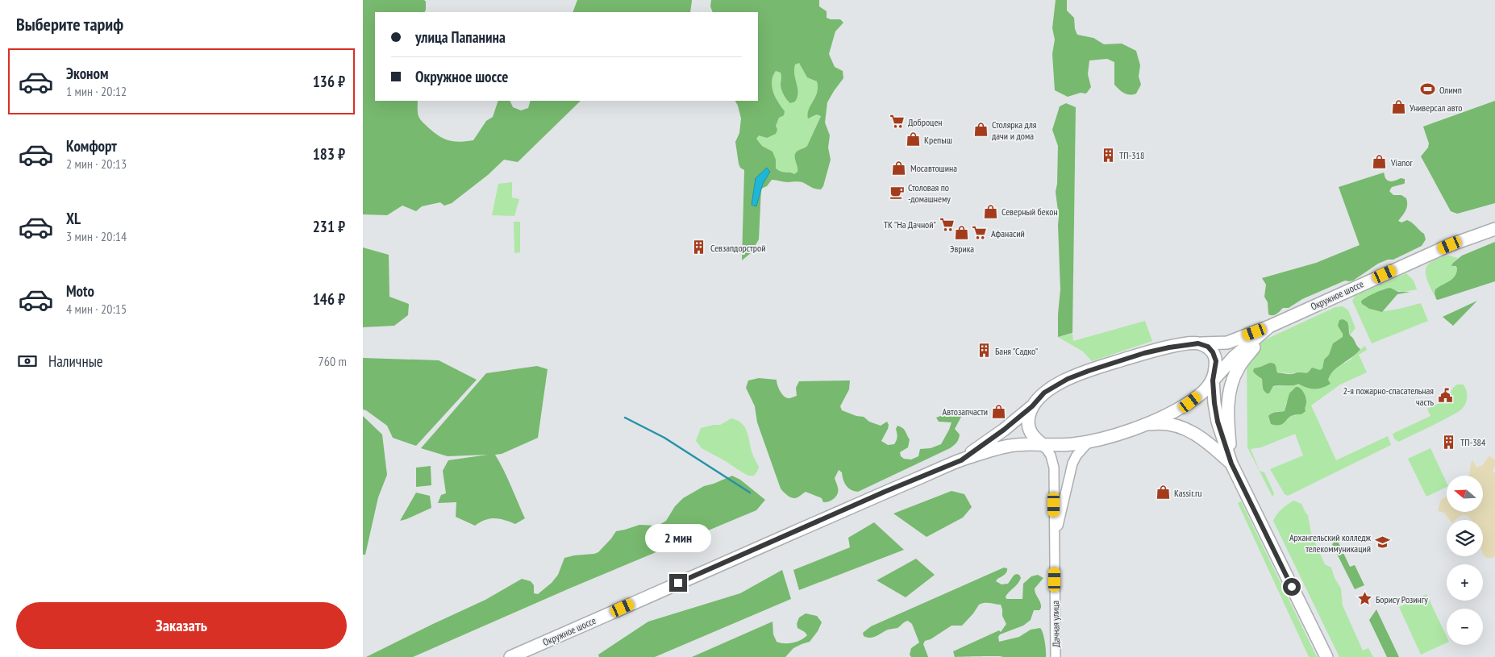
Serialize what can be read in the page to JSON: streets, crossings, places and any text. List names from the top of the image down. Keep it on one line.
{"streets":{"main road":["Окружное шоссе"],"street":["Дачная улица"]},"crossings":[["Окружное шоссе","Дачная улица"]],"places":{"sports":["Олимп"],"shop":["Универсал авто","Столярка для дачи и дома","Крепыш","Vianor","Мосавтошина","Северный бекон","Эврика","Автозапчасти","Kassir.ru"],"supermarket":["Доброцен","ТК \"На Дачной\"","Афанасий"],"building":["ТП-318","Севзапдорстрой","Баня \"Садко\"","ТП-384"],"cafe":["Столовая по -домашнему"],"public building":["2-я пожарно-спасательная часть"],"school or university":["Архангельский колледж телекоммуникаций"],"place":["Борису Розингу"]},"north":"left","page":{"heading":"Выберите тариф","banner":["улица Папанина","Окружное шоссе"],"list":[{"name":"Эконом","note":"1 мин · 20:12","value":"136 ₽"},{"name":"Комфорт","note":"2 мин · 20:13","value":"183 ₽"},{"name":"XL","note":"3 мин · 20:14","value":"231 ₽"},{"name":"Moto","note":"4 мин · 20:15","value":"146 ₽"}],"pay":["Наличные","760 m"],"map_buttons":["+","−"],"bubble":"2 мин","buttons":"Заказать"}}
